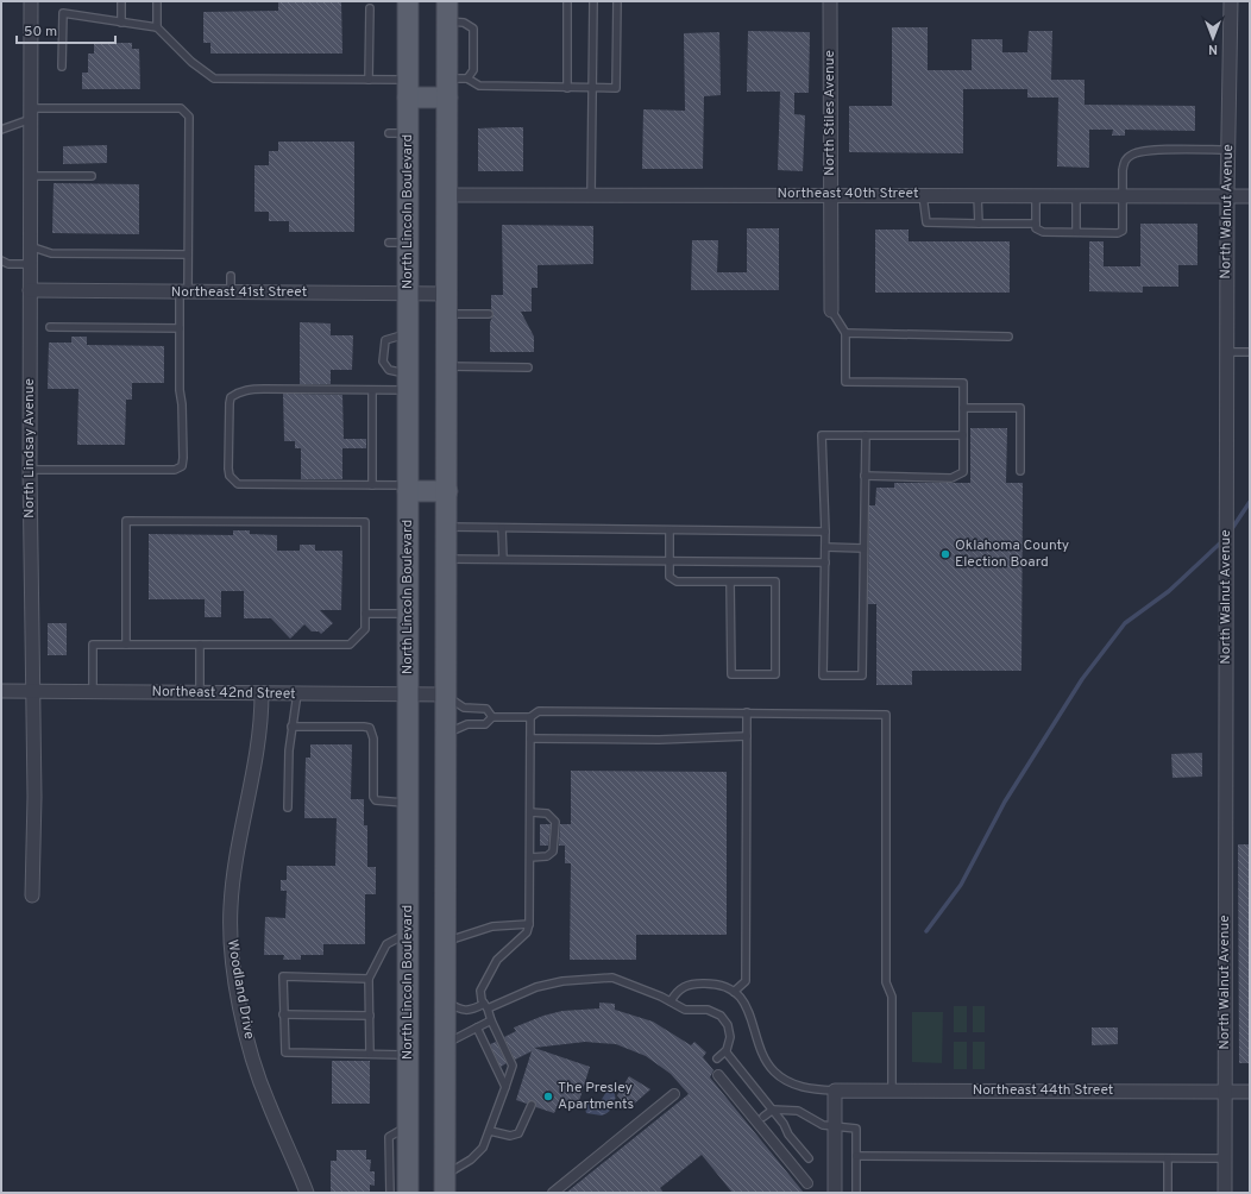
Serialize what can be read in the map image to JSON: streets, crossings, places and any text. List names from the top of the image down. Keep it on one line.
{"streets":{"main road":["North Lincoln Boulevard"],"street":["North Stiles Avenue","Northeast 40th Street","North Walnut Avenue","Northeast 41st Street","North Lindsay Avenue","Northeast 42nd Street","Woodland Drive","Northeast 44th Street"]},"crossings":[["North Stiles Avenue","Northeast 40th Street"],["Northeast 40th Street","North Walnut Avenue"],["North Lincoln Boulevard","Northeast 41st Street"],["North Lincoln Boulevard","Northeast 42nd Street"],["North Walnut Avenue","Northeast 44th Street"],["Northeast 41st Street","North Lindsay Avenue"],["North Lindsay Avenue","Northeast 42nd Street"],["Northeast 42nd Street","Woodland Drive"]],"places":["Oklahoma County Election Board","The Presley Apartments"],"scale_bar":"50 m","north":"bottom"}
